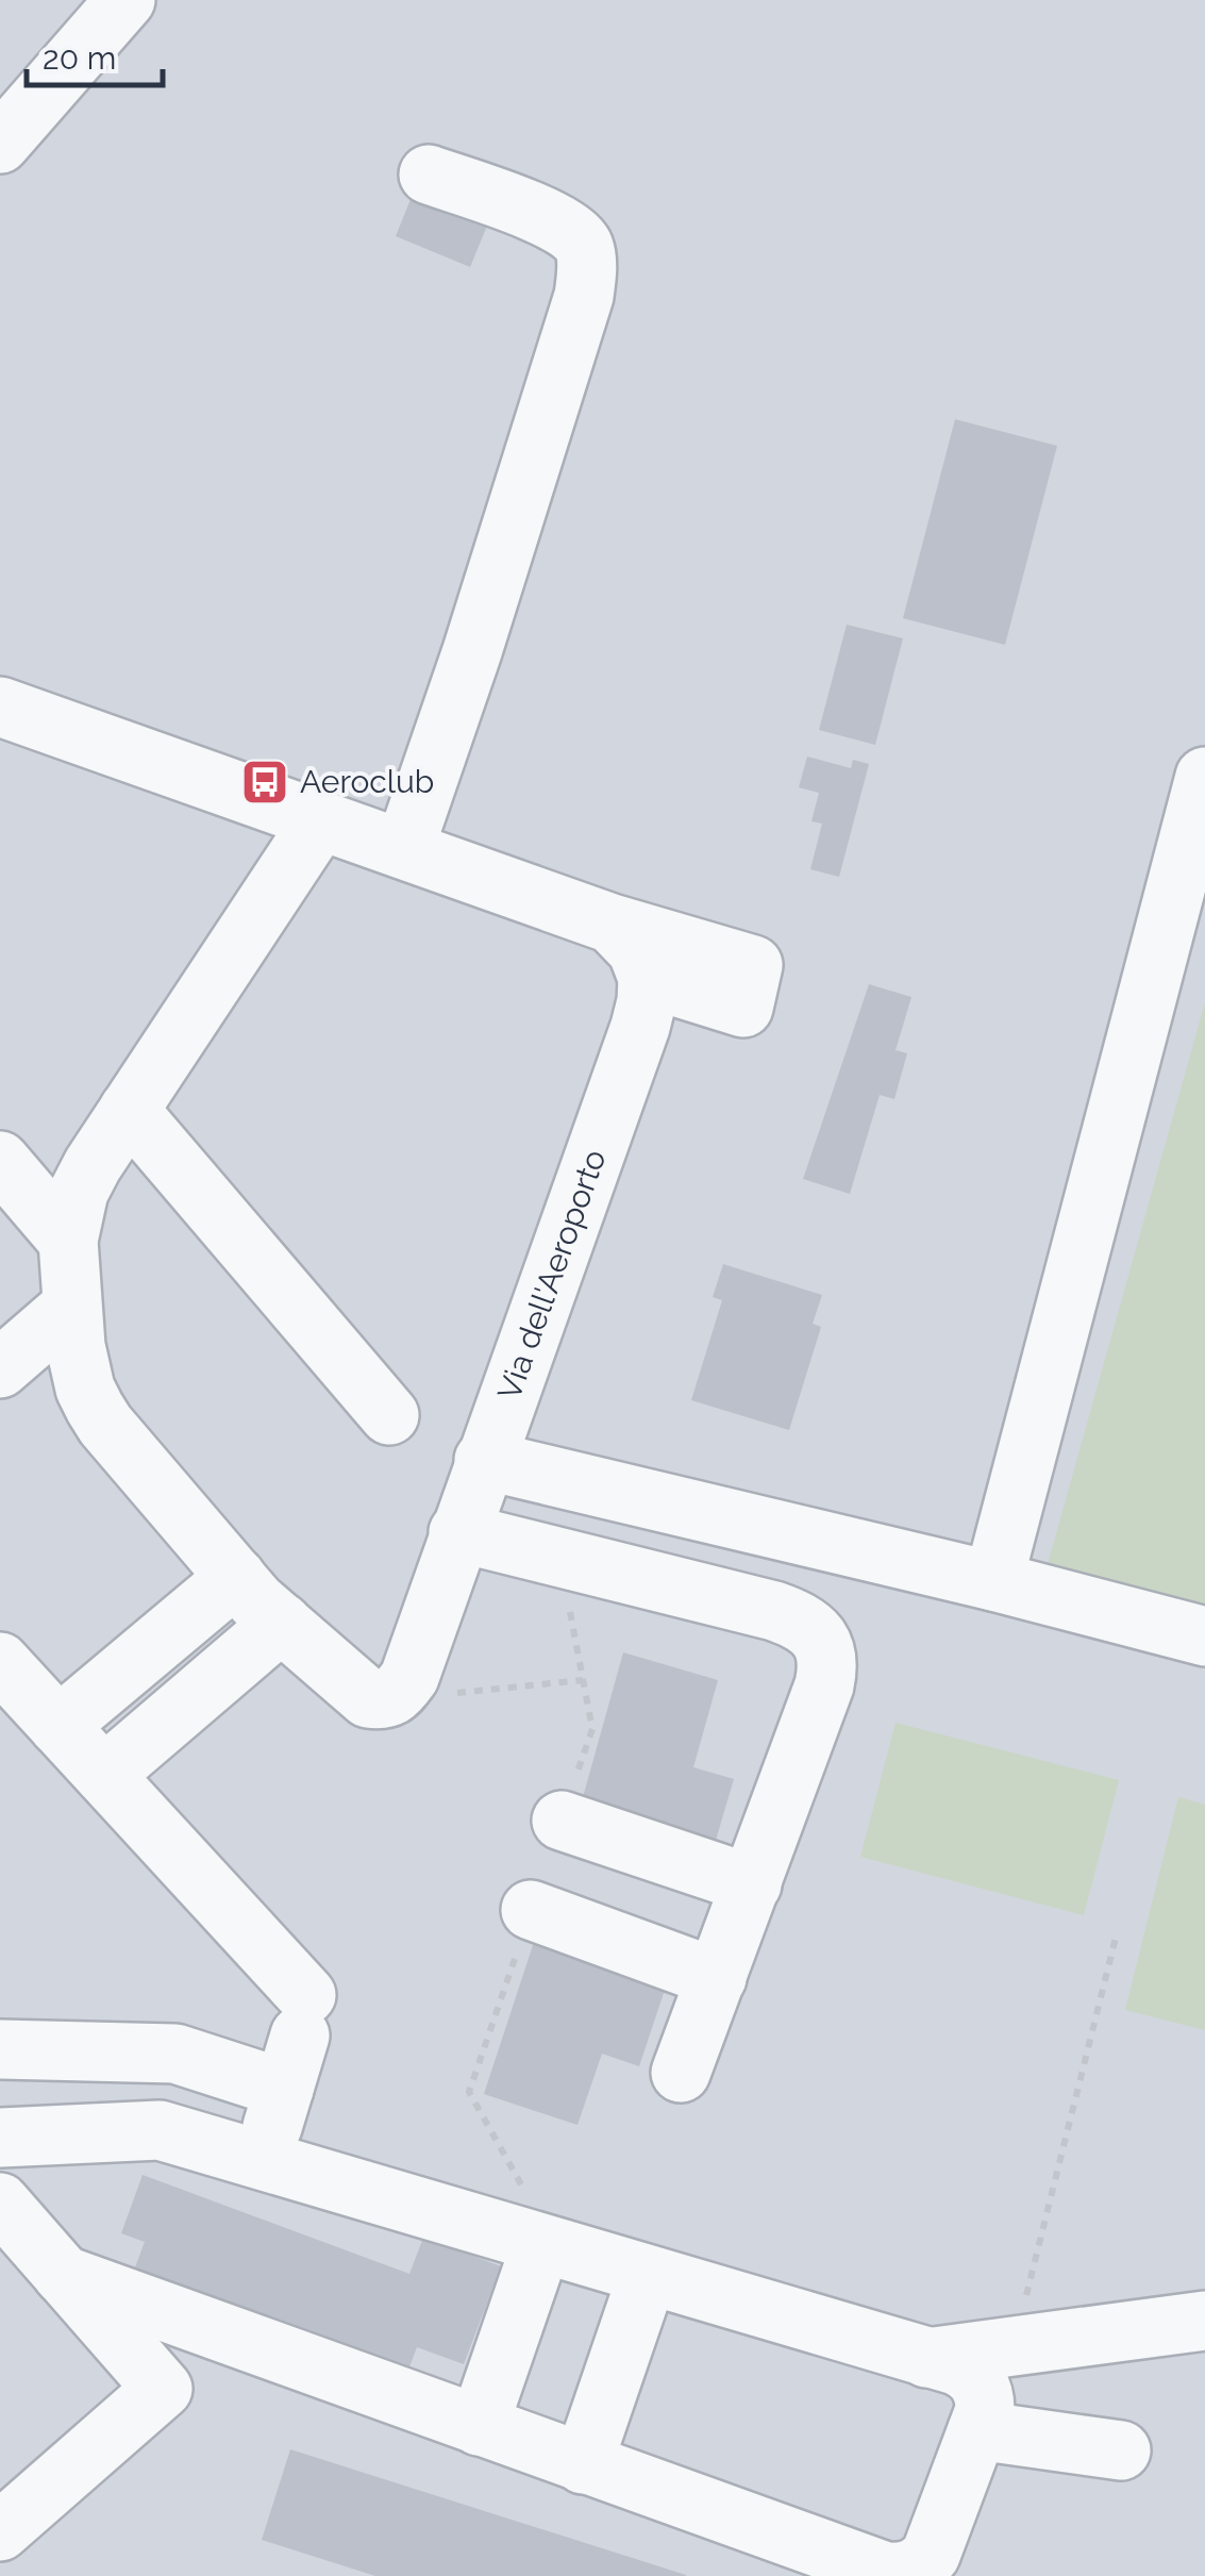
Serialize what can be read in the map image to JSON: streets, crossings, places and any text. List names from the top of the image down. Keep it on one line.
{"streets":{"street":["Via dell'Aeroporto"]},"places":{"bus stop":["Aeroclub"]},"scale_bar":"20 m"}
